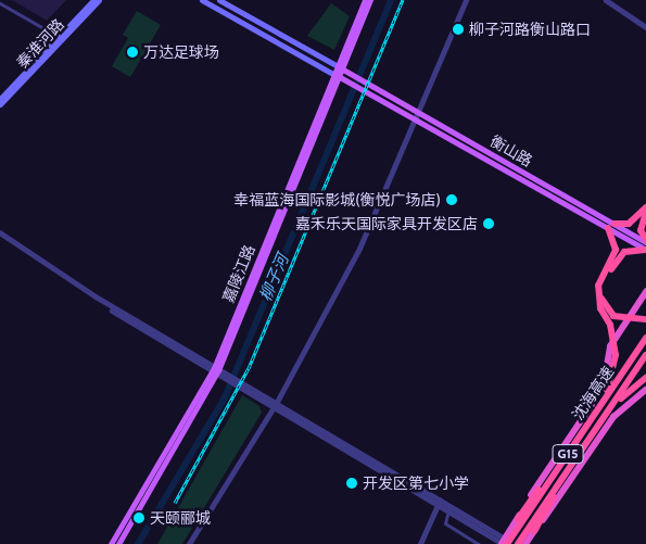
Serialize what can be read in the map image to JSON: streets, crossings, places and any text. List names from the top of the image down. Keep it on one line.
{"streets":{"highway":["沈海高速","G15"],"main road":["秦淮河路","衡山路","嘉陵江路"]},"crossings":[["衡山路","嘉陵江路"]],"water":["柳子河"],"places":["柳子河路衡山路口","万达足球场","幸福蓝海国际影城(衡悦广场店)","嘉禾乐天国际家具开发区店","开发区第七小学","天颐郦城"]}
